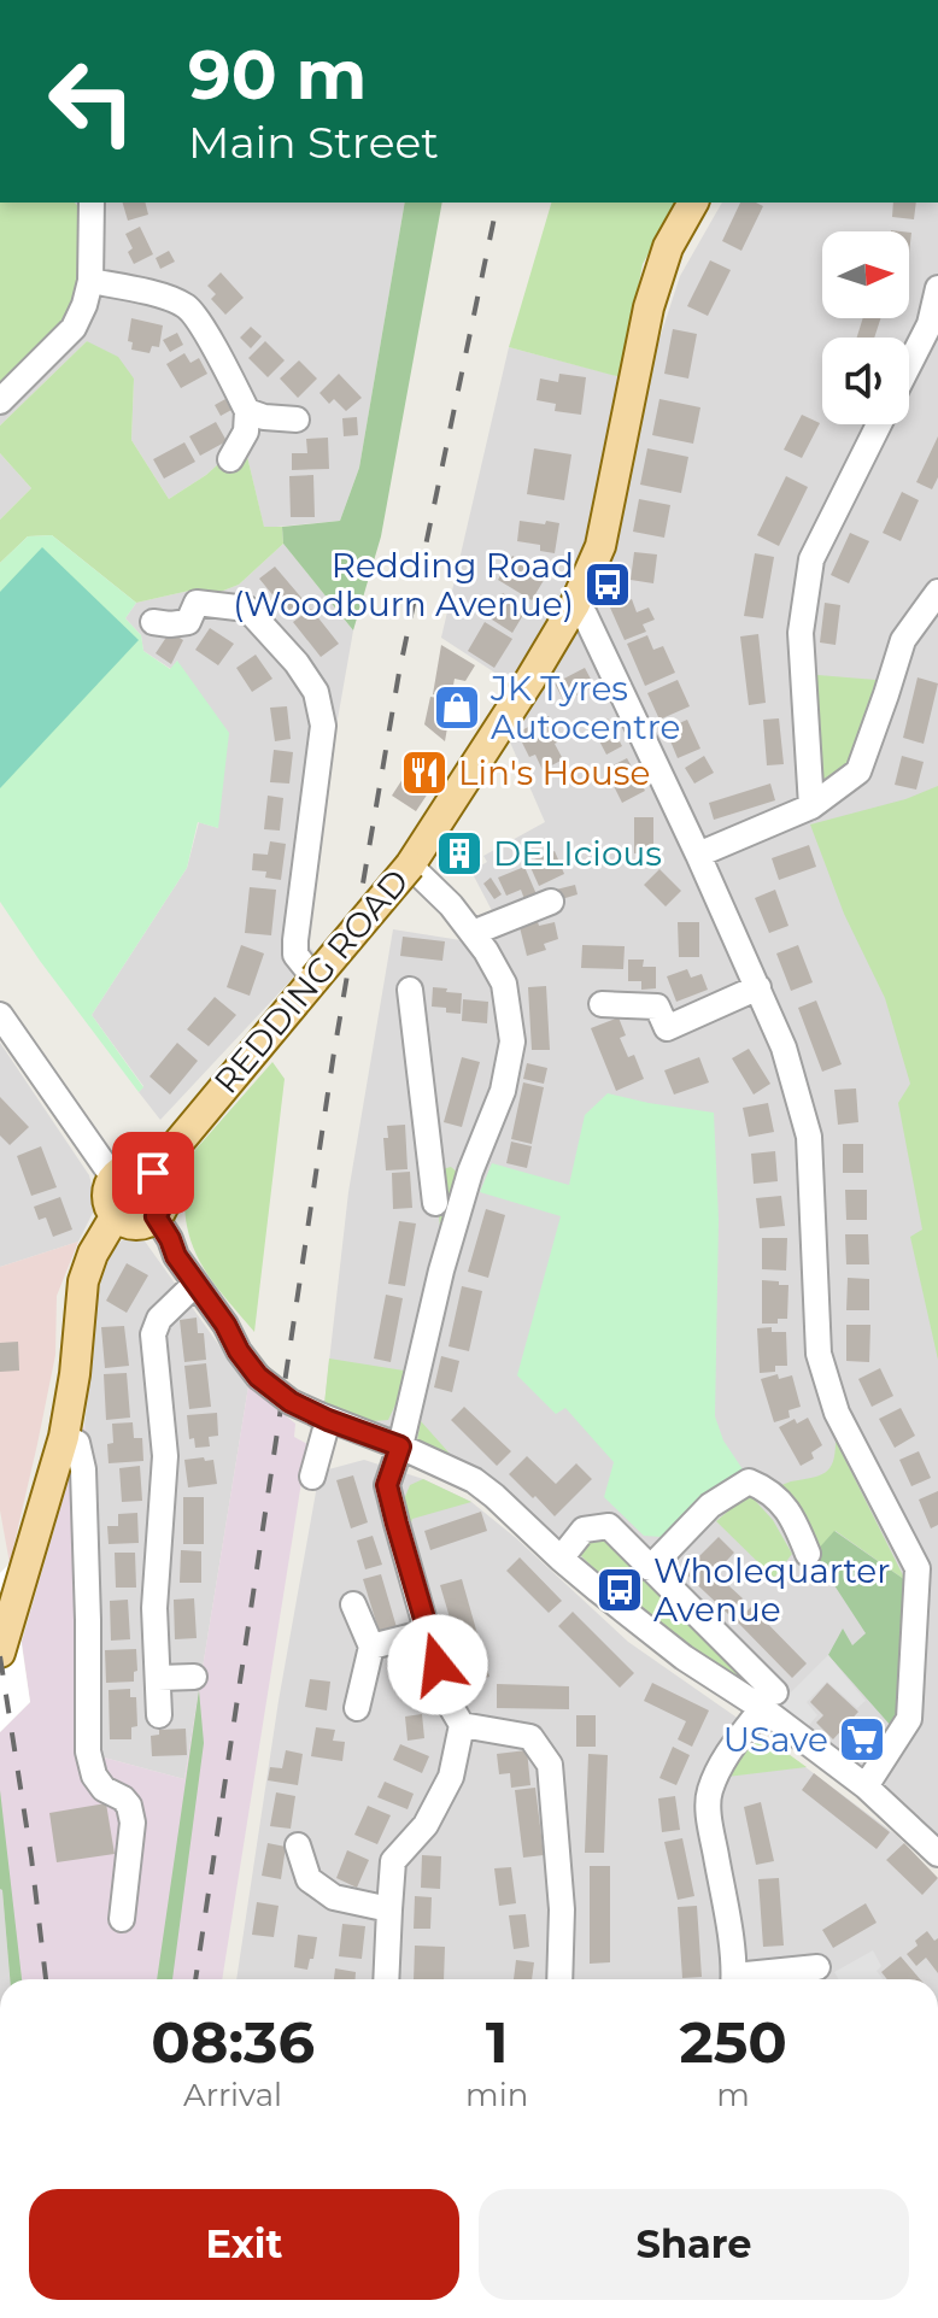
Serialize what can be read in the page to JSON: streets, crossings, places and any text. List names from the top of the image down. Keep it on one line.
{"streets":{"main road":["REDDING ROAD"]},"places":{"bus stop":["Redding Road (Woodburn Avenue)","Wholequarter Avenue"],"shop":["JK Tyres Autocentre"],"restaurant":["Lin's House"],"building":["DELIcious"],"supermarket":["USave"]},"north":"right","page":{"turn":["90 m","Main Street"],"eta":["08:36","Arrival","1","min","250","m"],"buttons":["Exit","Share"]}}
